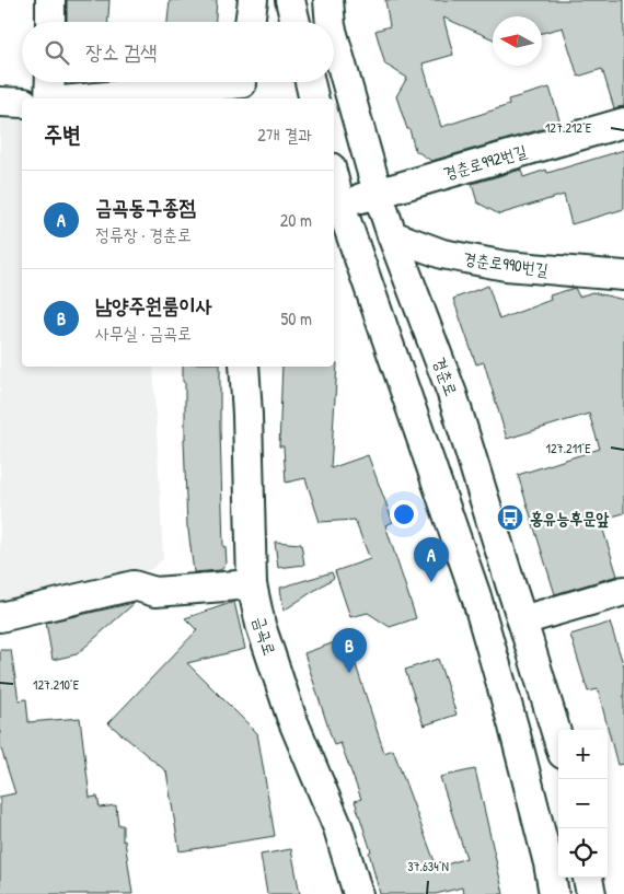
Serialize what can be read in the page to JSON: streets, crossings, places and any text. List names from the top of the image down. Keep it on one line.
{"streets":{"street":["경춘로992번길","경춘로990번길","경춘로","금곡로"]},"crossings":[["경춘로992번길","경춘로"],["경춘로990번길","경춘로"]],"places":{"bus stop":["홍유능후문앞"]},"north":"left","page":{"search":"장소 검색","heading":["주변","2개 결과"],"list":[{"mark":"A","name":"금곡동구종점","note":"정류장 · 경춘로","value":"20 m"},{"mark":"B","name":"남양주원룸이사","note":"사무실 · 금곡로","value":"50 m"}],"pins":["A","B"],"map_buttons":["+","−"]},"coordinates":["127.212°E","127.211°E","127.210°E","37.634°N"]}
